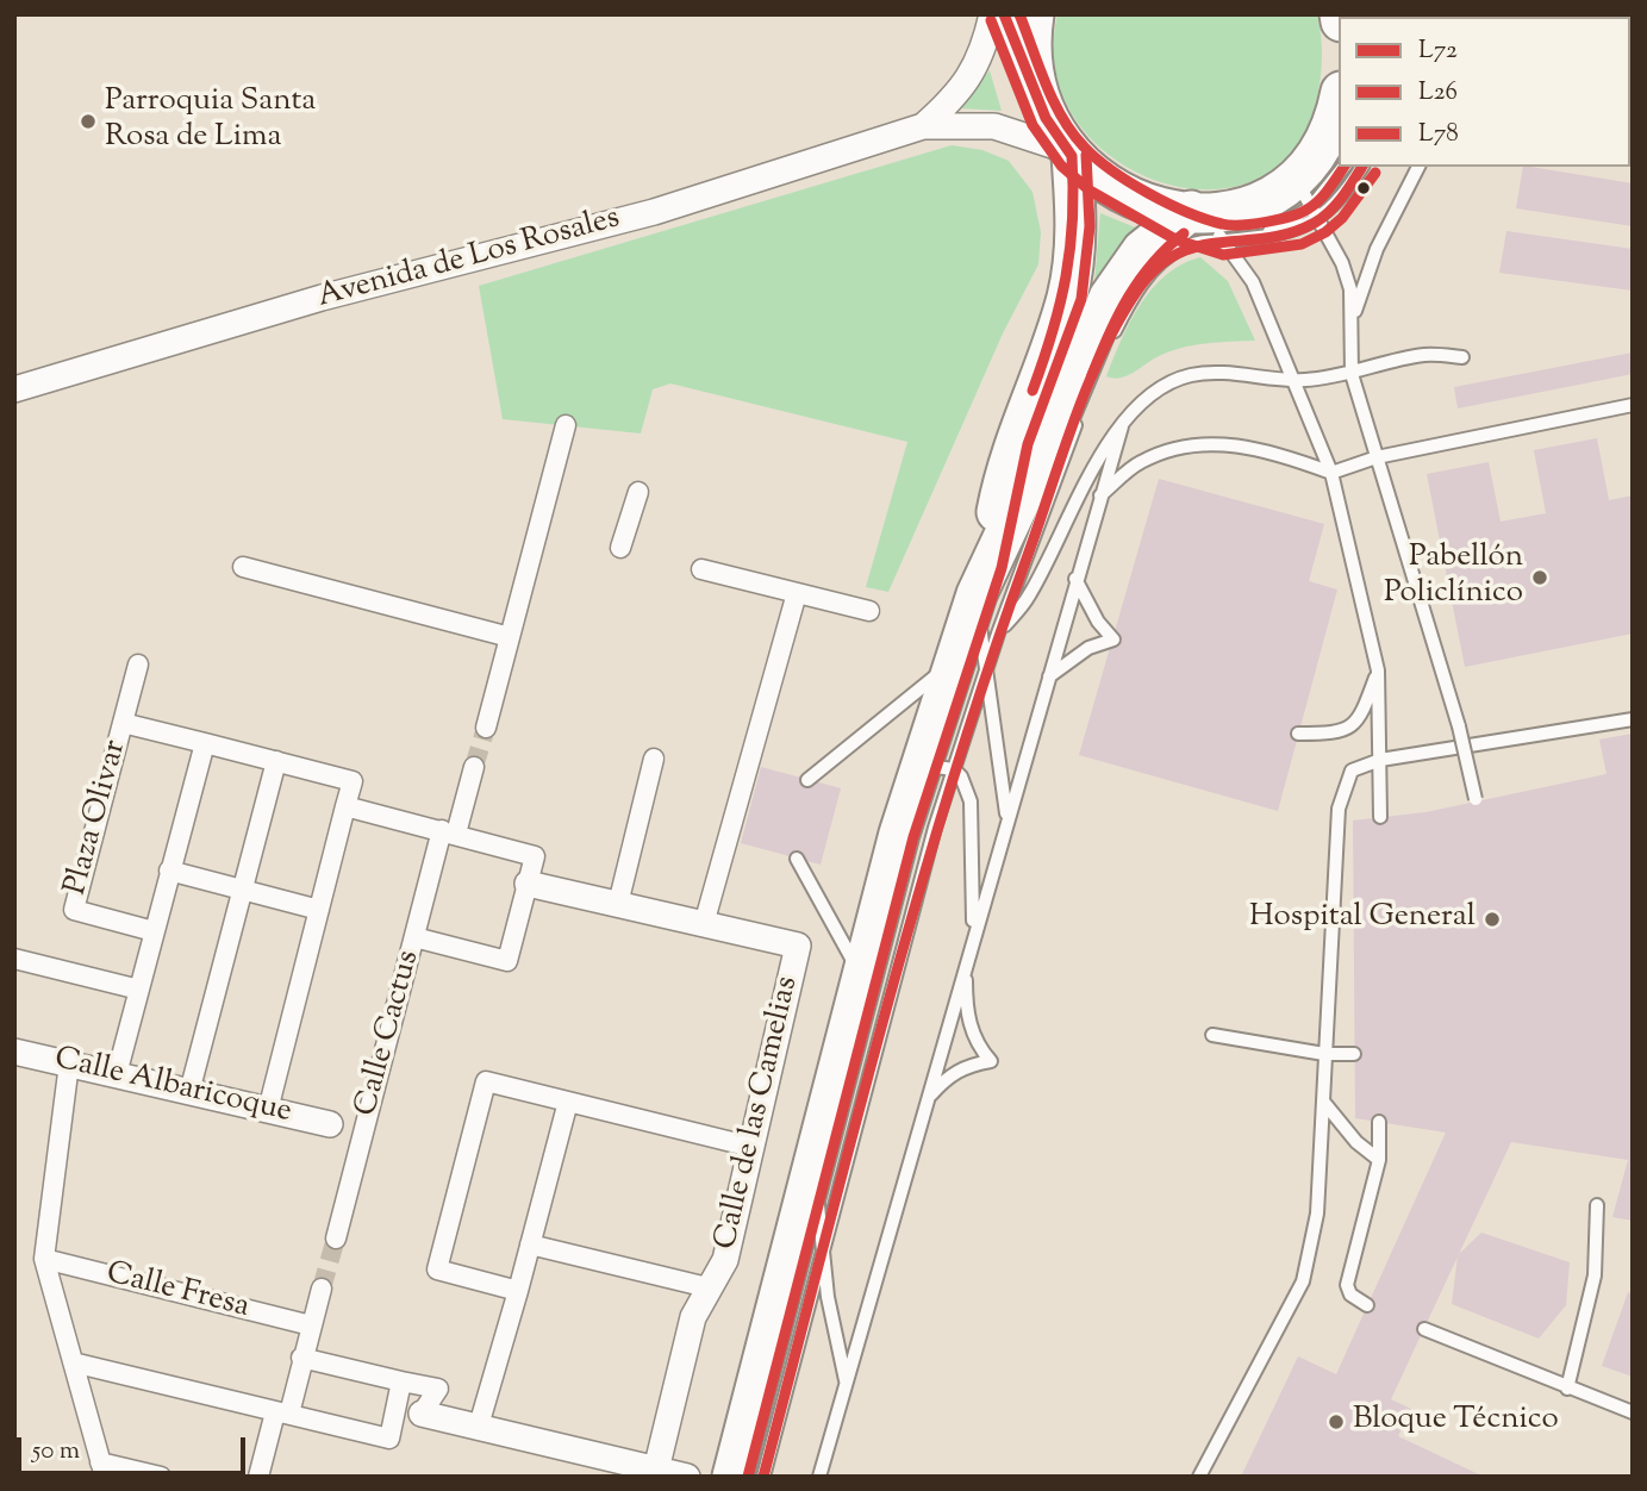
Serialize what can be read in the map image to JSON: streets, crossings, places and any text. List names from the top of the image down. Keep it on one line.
{"streets":{"street":["Avenida de Los Rosales","Plaza Olivar","Calle Cactus","Calle Albaricoque","Calle de las Camelias","Calle Fresa"]},"places":["Parroquia Santa Rosa de Lima","Pabellón Policlínico","Hospital General","Bloque Técnico"],"lines":["transit line L72","transit line L78","transit line L26"],"legend":["L72","L26","L78"],"scale_bar":"50 m"}
